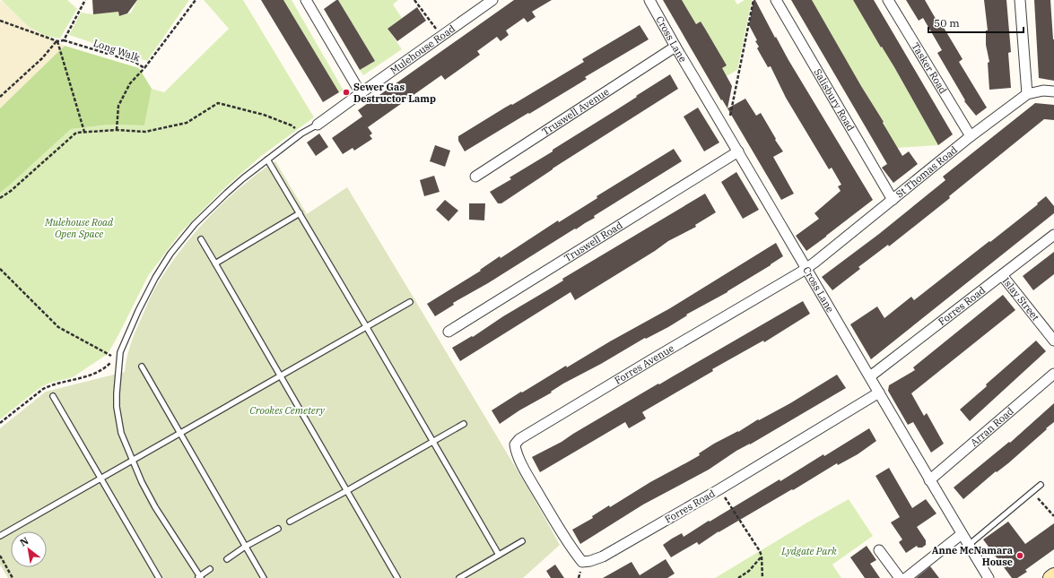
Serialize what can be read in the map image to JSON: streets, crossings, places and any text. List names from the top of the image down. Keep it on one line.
{"streets":{"street":["Cross Lane","Mulehouse Road","Tasker Road","Salisbury Road","Truswell Avenue","St Thomas Road","Truswell Road","Islay Street","Forres Road","Forres Avenue","Arran Road"],"path":["Long Walk"]},"crossings":[["Cross Lane","Truswell Avenue"],["Cross Lane","St Thomas Road"],["Cross Lane","Truswell Road"],["Cross Lane","Forres Road"],["Cross Lane","Forres Avenue"],["Cross Lane","Arran Road"],["Tasker Road","St Thomas Road"],["Salisbury Road","St Thomas Road"],["St Thomas Road","Forres Avenue"],["Islay Street","Forres Road"],["Forres Road","Forres Avenue"]],"parks":["Mulehouse Road Open Space","Crookes Cemetery","Lydgate Park"],"places":["Sewer Gas Destructor Lamp","Anne McNamara House"],"scale_bar":"50 m","north":"top left"}
